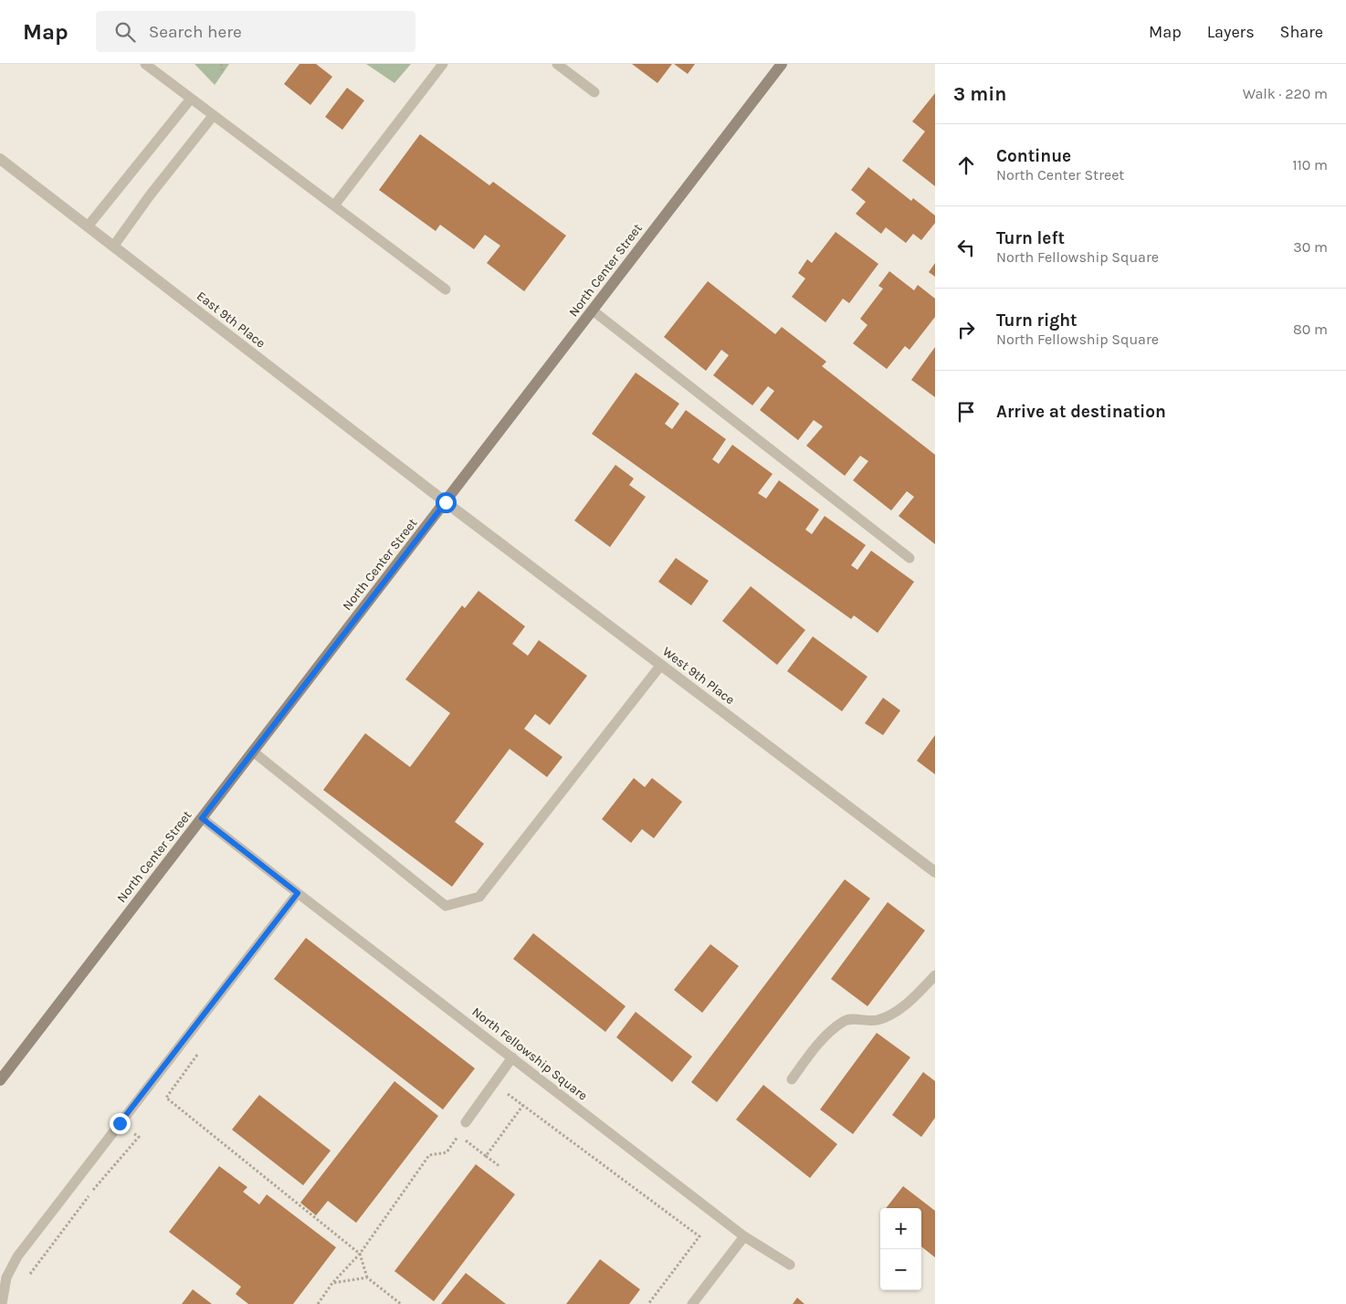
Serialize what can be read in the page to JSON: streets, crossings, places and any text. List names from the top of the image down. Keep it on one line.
{"streets":{"street":["North Center Street","East 9th Place","West 9th Place"],"lane":["North Fellowship Square"]},"crossings":[["North Center Street","East 9th Place"],["North Center Street","West 9th Place"],["North Center Street","North Fellowship Square"],["East 9th Place","West 9th Place"]],"page":{"header":"Map","search":"Search here","nav":["Map","Layers","Share"],"heading":["3 min","Walk · 220 m"],"list":[["Continue","North Center Street","110 m"],["Turn left","North Fellowship Square","30 m"],["Turn right","North Fellowship Square","80 m"],"Arrive at destination"],"map_buttons":["+","−"]}}
